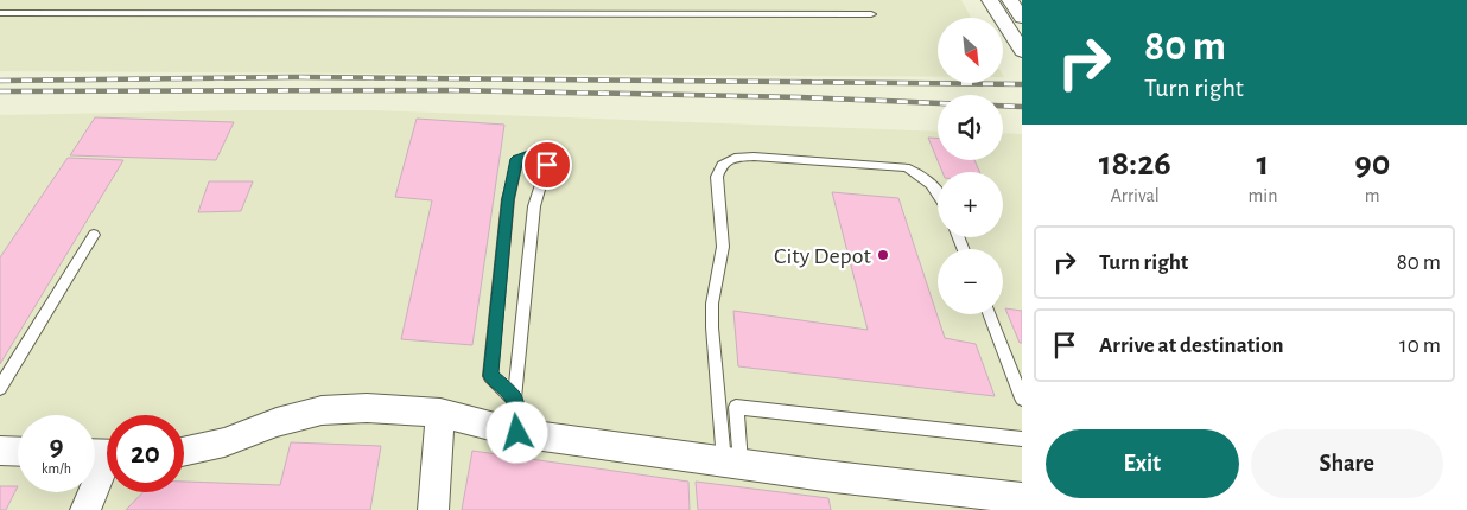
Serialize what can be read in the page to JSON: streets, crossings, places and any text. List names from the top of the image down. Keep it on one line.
{"places":["City Depot"],"north":"bottom right","page":{"turn":["80 m","Turn right"],"map_buttons":["+","−"],"eta":["18:26","Arrival","1","min","90","m"],"list":[{"name":"Turn right","value":"80 m"},{"name":"Arrive at destination","value":"10 m"}],"speed":"9 km/h","limit":"20","buttons":["Exit","Share"]}}
